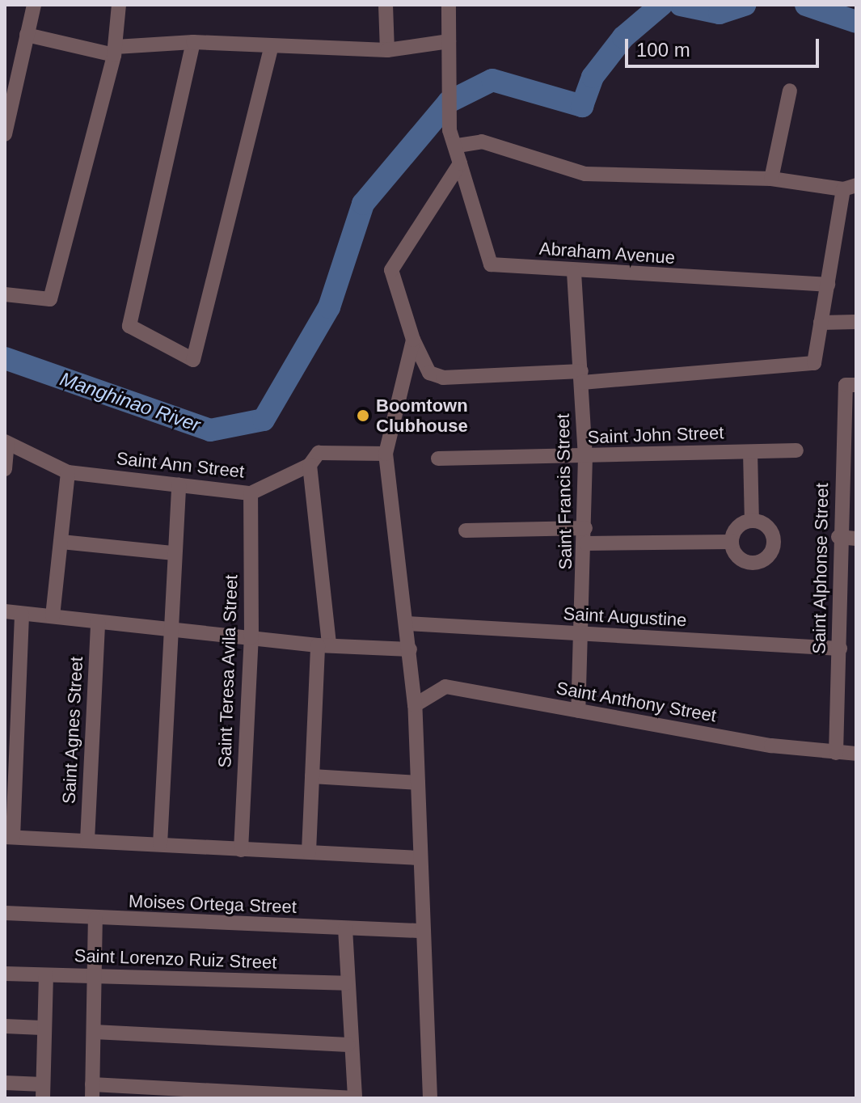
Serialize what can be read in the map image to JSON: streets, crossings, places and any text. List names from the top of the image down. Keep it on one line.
{"streets":{"street":["Abraham Avenue","Saint John Street","Saint Ann Street","Saint Francis Street","Saint Alphonse Street","Saint Augustine","Saint Teresa Avila Street","Saint Anthony Street","Saint Agnes Street","Moises Ortega Street","Saint Lorenzo Ruiz Street"]},"crossings":[["Abraham Avenue","Saint Francis Street"],["Saint John Street","Saint Francis Street"],["Saint Ann Street","Saint Teresa Avila Street"],["Saint Francis Street","Saint Augustine"],["Saint Francis Street","Saint Anthony Street"],["Saint Alphonse Street","Saint Augustine"],["Saint Alphonse Street","Saint Anthony Street"]],"water":["Manghinao River"],"places":["Boomtown Clubhouse"],"scale_bar":"100 m"}
